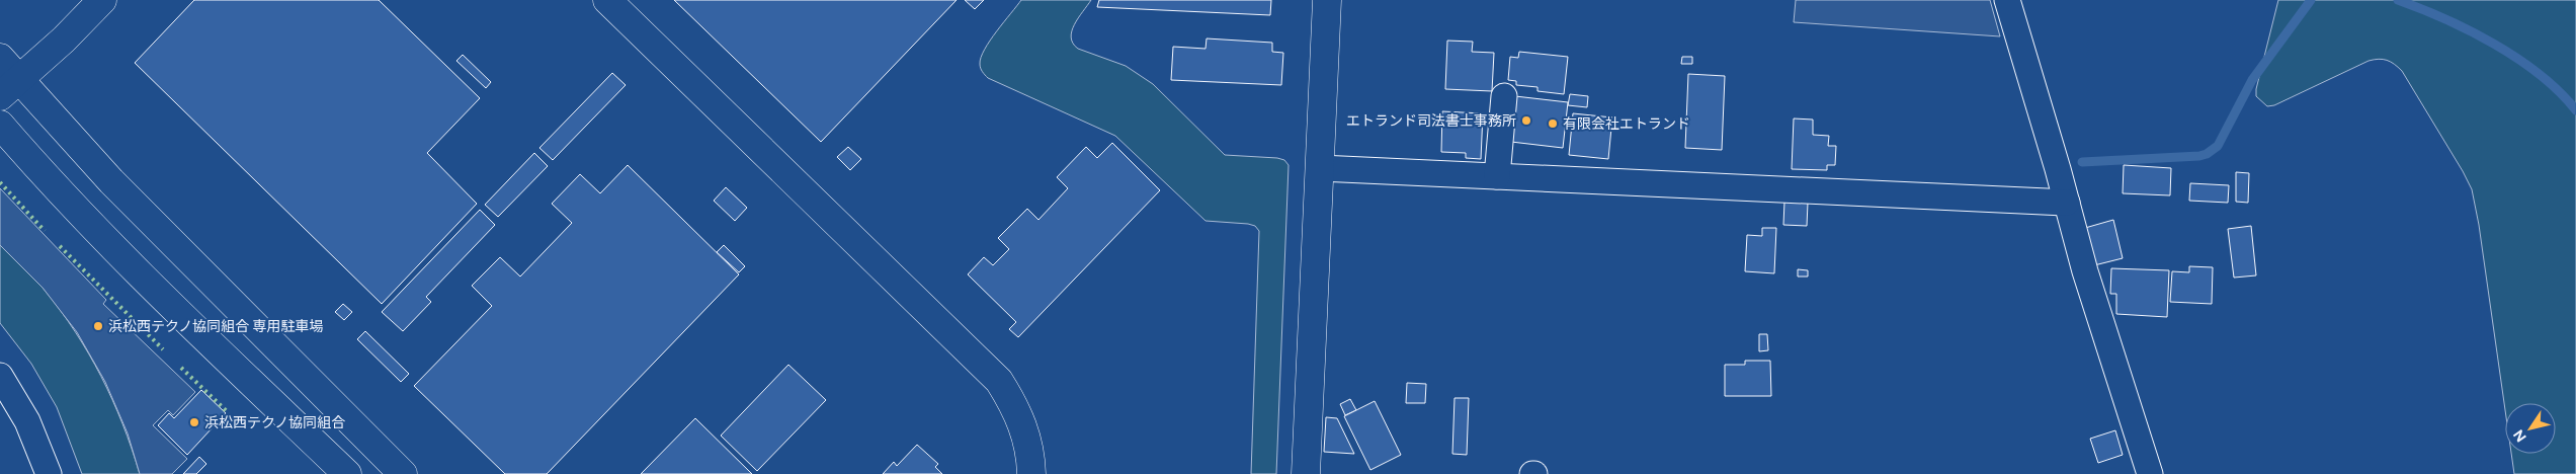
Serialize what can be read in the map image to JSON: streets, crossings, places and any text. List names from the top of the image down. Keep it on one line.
{"places":["エトランド司法書士事務所","有限会社エトランド","浜松西テクノ協同組合 専用駐車場","浜松西テクノ協同組合"],"north":"bottom left"}
